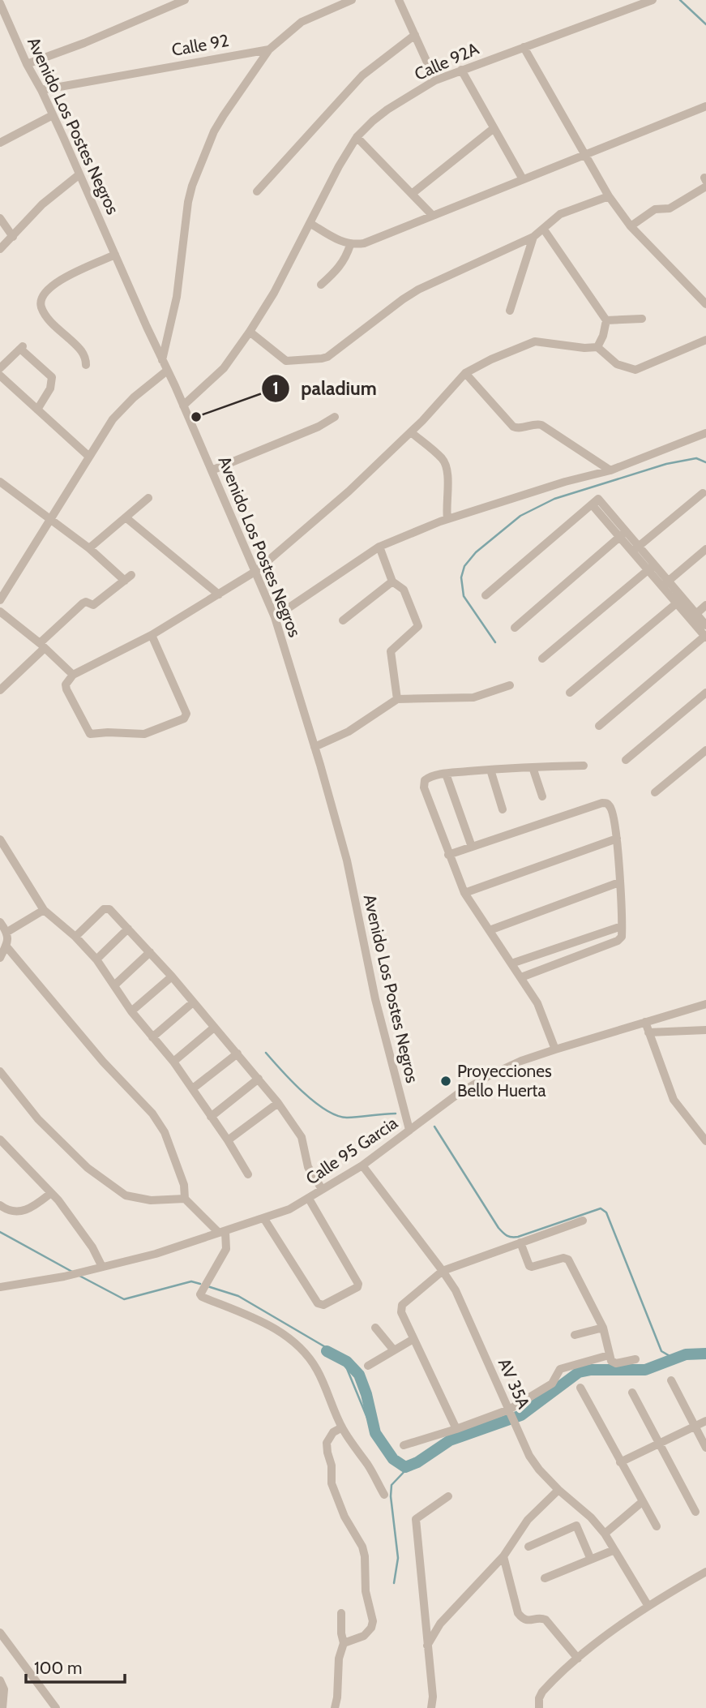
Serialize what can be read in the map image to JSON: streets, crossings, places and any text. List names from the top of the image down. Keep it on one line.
{"streets":{"street":["Calle 92","Calle 92A","Avenido Los Postes Negros","Calle 95 Garcia","AV 35A"]},"crossings":[["Calle 92","Avenido Los Postes Negros"],["Calle 92A","Avenido Los Postes Negros"],["Avenido Los Postes Negros","Calle 95 Garcia"],["Calle 95 Garcia","AV 35A"]],"places":["paladium","Proyecciones Bello Huerta"],"scale_bar":"100 m"}
